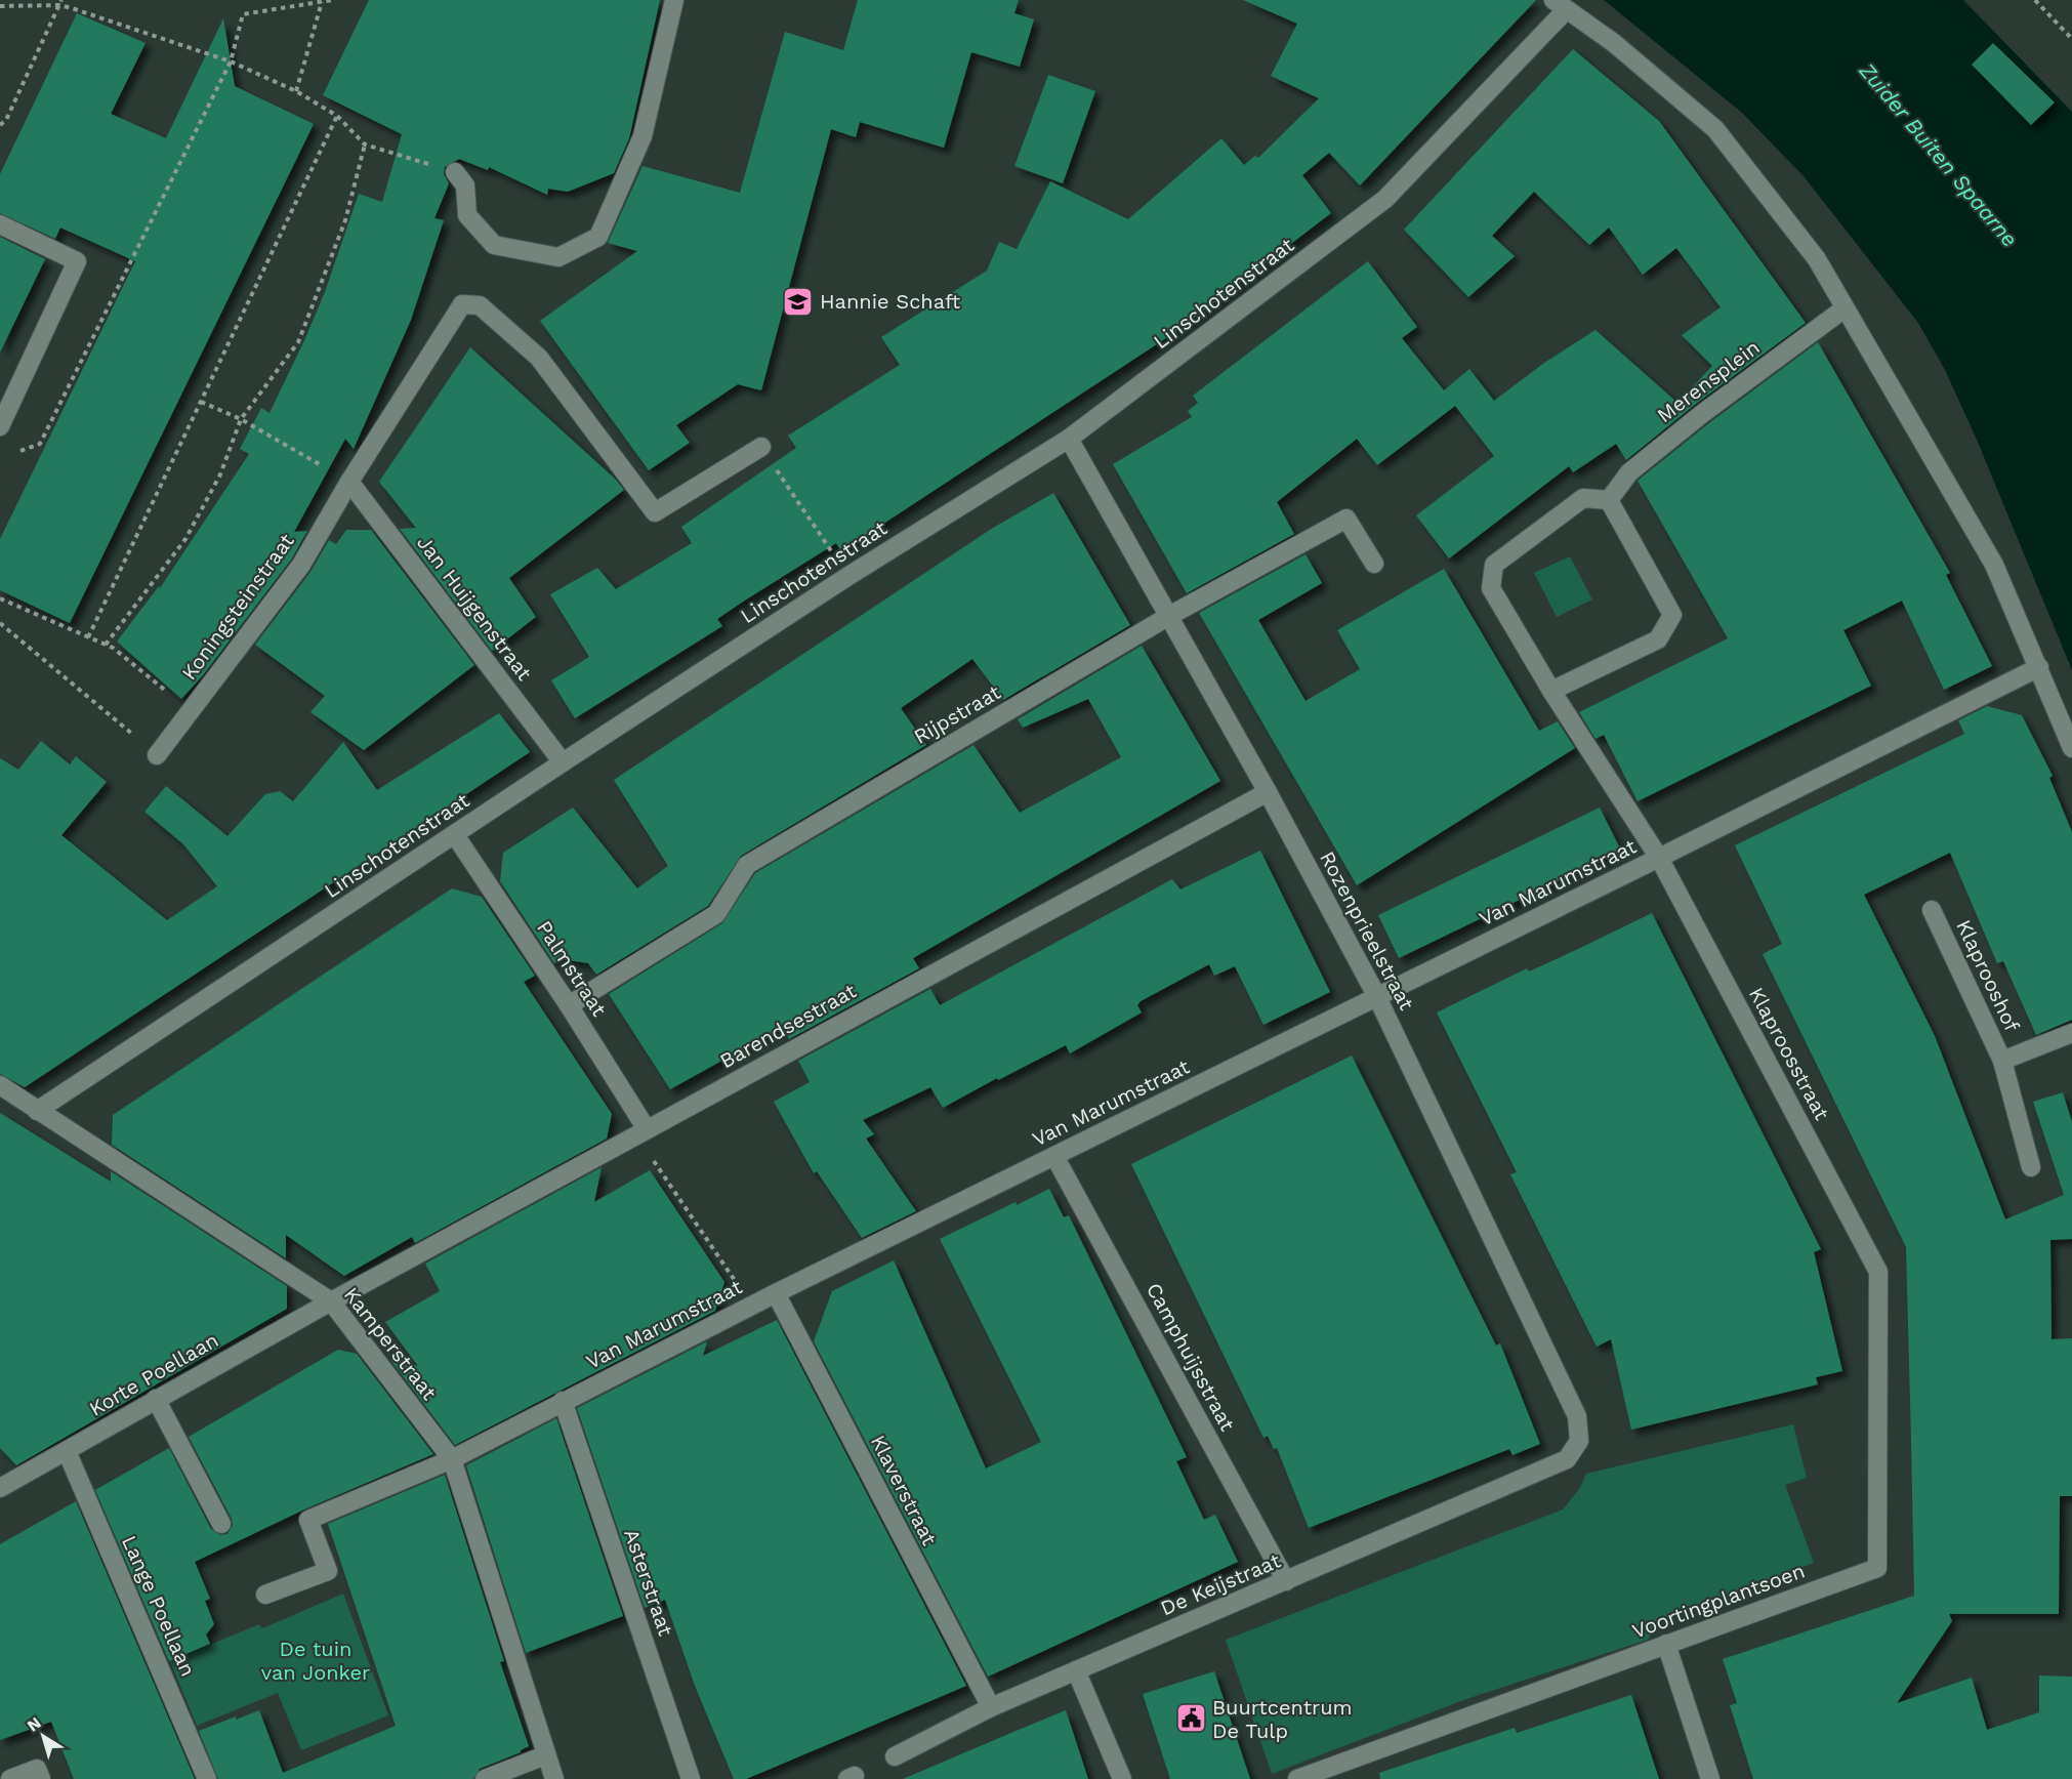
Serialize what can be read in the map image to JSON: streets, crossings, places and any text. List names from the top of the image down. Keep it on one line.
{"streets":{"street":["Linschotenstraat","Merensplein","Koningsteinstraat","Jan Huijgenstraat","Rijpstraat","Van Marumstraat","Rozenprieelstraat","Palmstraat","Klaprooshof","Barendsestraat","Klaproosstraat","Kamperstraat","Camphuijsstraat","Korte Poellaan","Klaverstraat","Asterstraat","De Keijstraat","Voortingplantsoen","Lange Poellaan"]},"crossings":[["Linschotenstraat","Jan Huijgenstraat"],["Linschotenstraat","Rozenprieelstraat"],["Linschotenstraat","Palmstraat"],["Linschotenstraat","Kamperstraat"],["Koningsteinstraat","Jan Huijgenstraat"],["Rijpstraat","Rozenprieelstraat"],["Rijpstraat","Palmstraat"],["Van Marumstraat","Rozenprieelstraat"],["Van Marumstraat","Klaproosstraat"],["Van Marumstraat","Kamperstraat"],["Van Marumstraat","Camphuijsstraat"],["Van Marumstraat","Klaverstraat"],["Van Marumstraat","Asterstraat"],["Rozenprieelstraat","Barendsestraat"],["Rozenprieelstraat","De Keijstraat"],["Palmstraat","Barendsestraat"],["Barendsestraat","Kamperstraat"],["Barendsestraat","Korte Poellaan"],["Klaproosstraat","Voortingplantsoen"],["Kamperstraat","Korte Poellaan"],["Camphuijsstraat","De Keijstraat"],["Korte Poellaan","Lange Poellaan"],["Klaverstraat","De Keijstraat"]],"water":["Zuider Buiten Spaarne"],"parks":["De tuin van Jonker"],"places":{"school or university":["Hannie Schaft"],"public building":["Buurtcentrum De Tulp"]},"north":"top left"}
